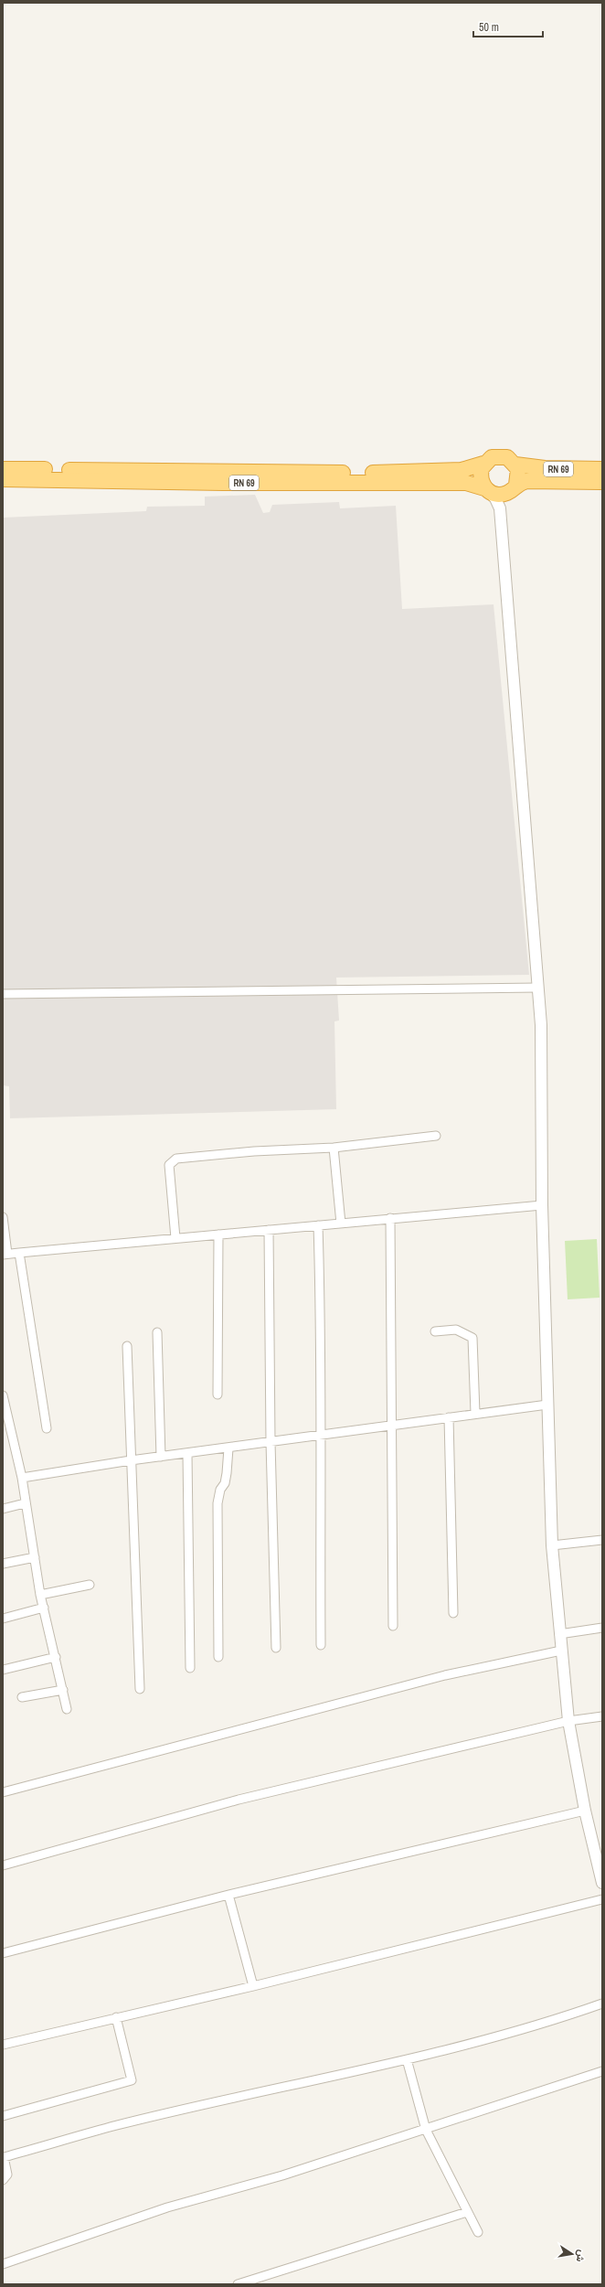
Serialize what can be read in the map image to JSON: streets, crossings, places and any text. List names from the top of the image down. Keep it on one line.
{"streets":{"highway":["RN 69"]},"scale_bar":"50 m","north":"right"}
